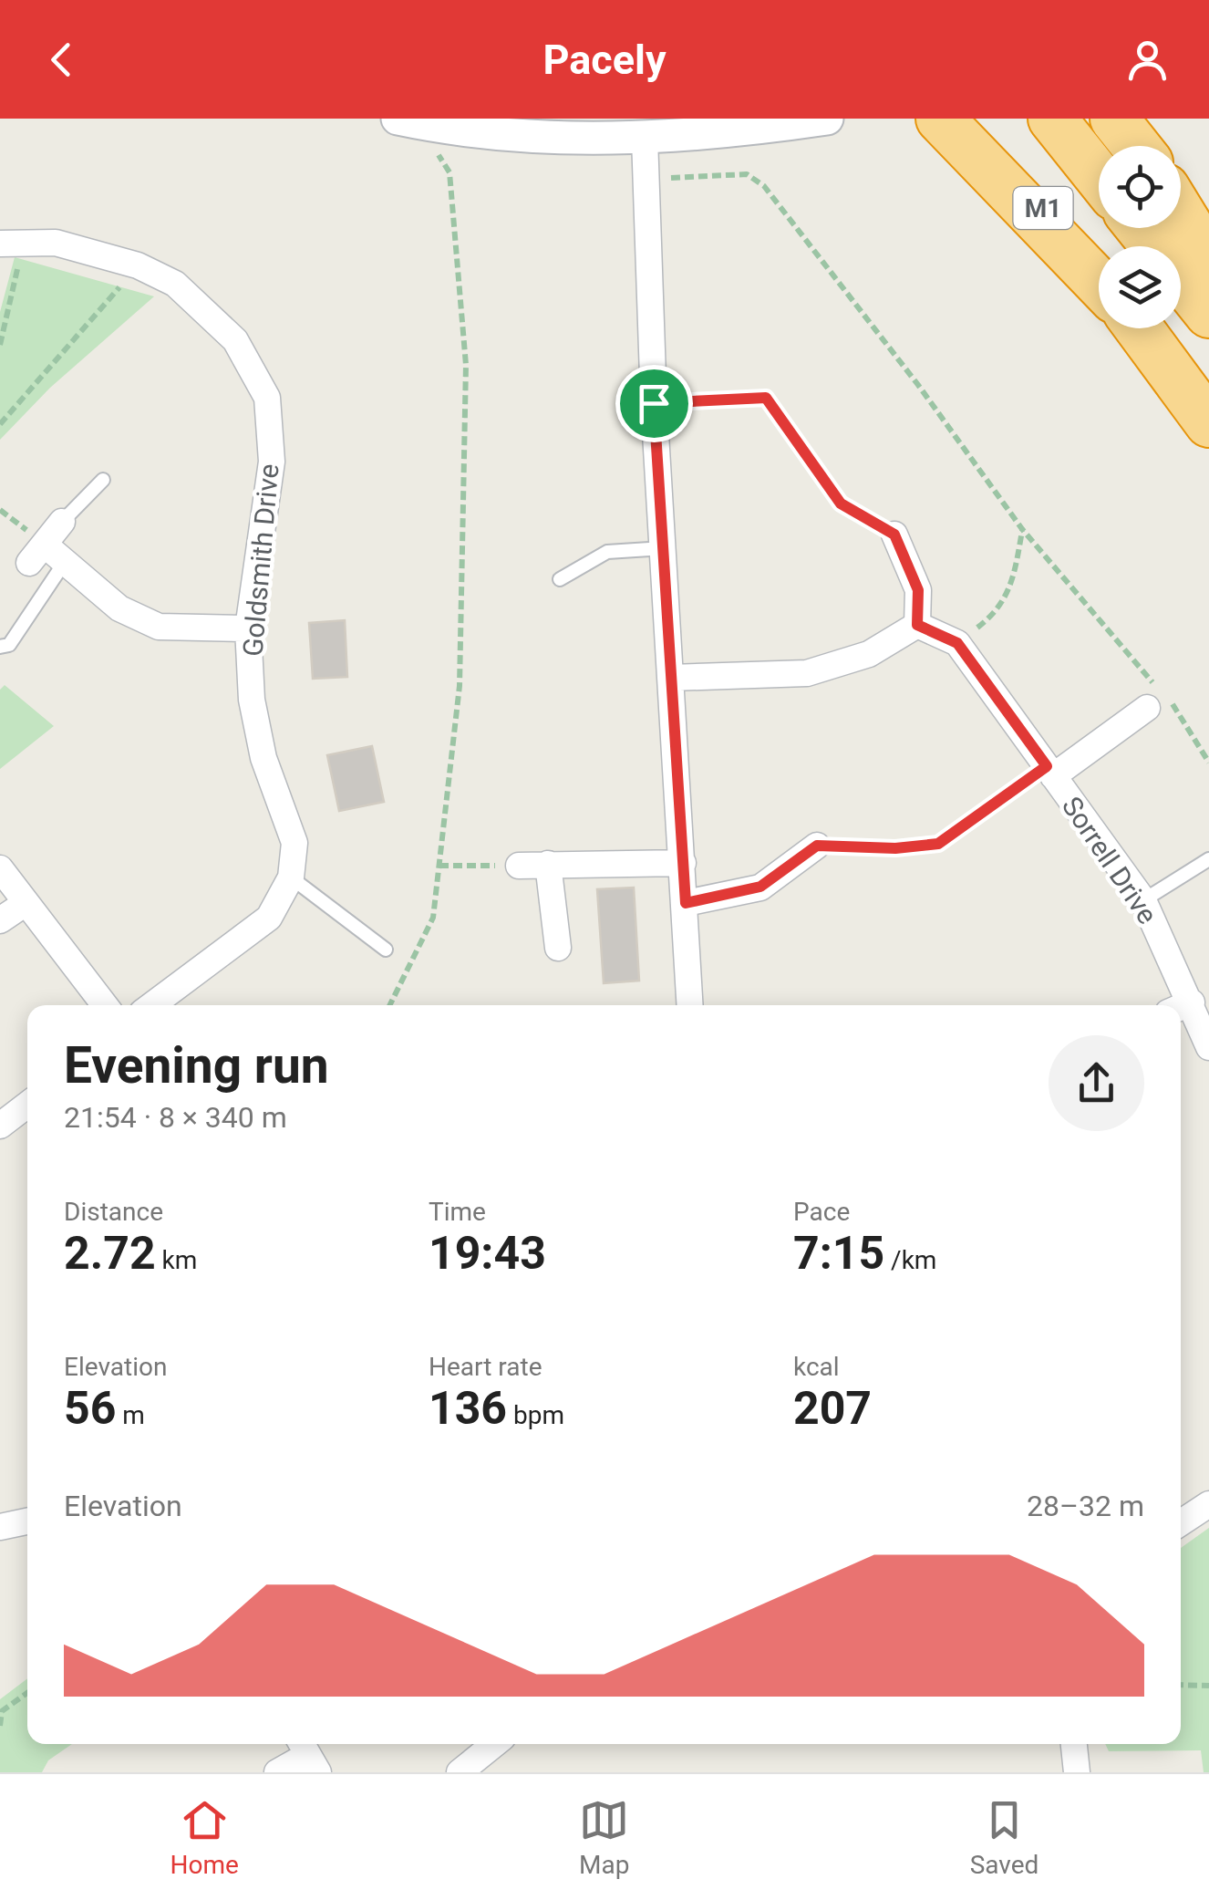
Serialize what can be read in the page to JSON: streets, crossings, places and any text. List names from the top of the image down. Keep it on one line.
{"streets":{"highway":["M1"],"street":["Goldsmith Drive","Sorrell Drive"]},"page":{"header":"Pacely","heading":["Evening run","21:54 · 8 × 340 m"],"stats":[["Distance","2.72 km"],["Time","19:43"],["Pace","7:15 /km"],["Elevation","56 m"],["Heart rate","136 bpm"],["kcal","207"]],"chart":["Elevation","28–32 m"],"tabs":["Home","Map","Saved"]}}
